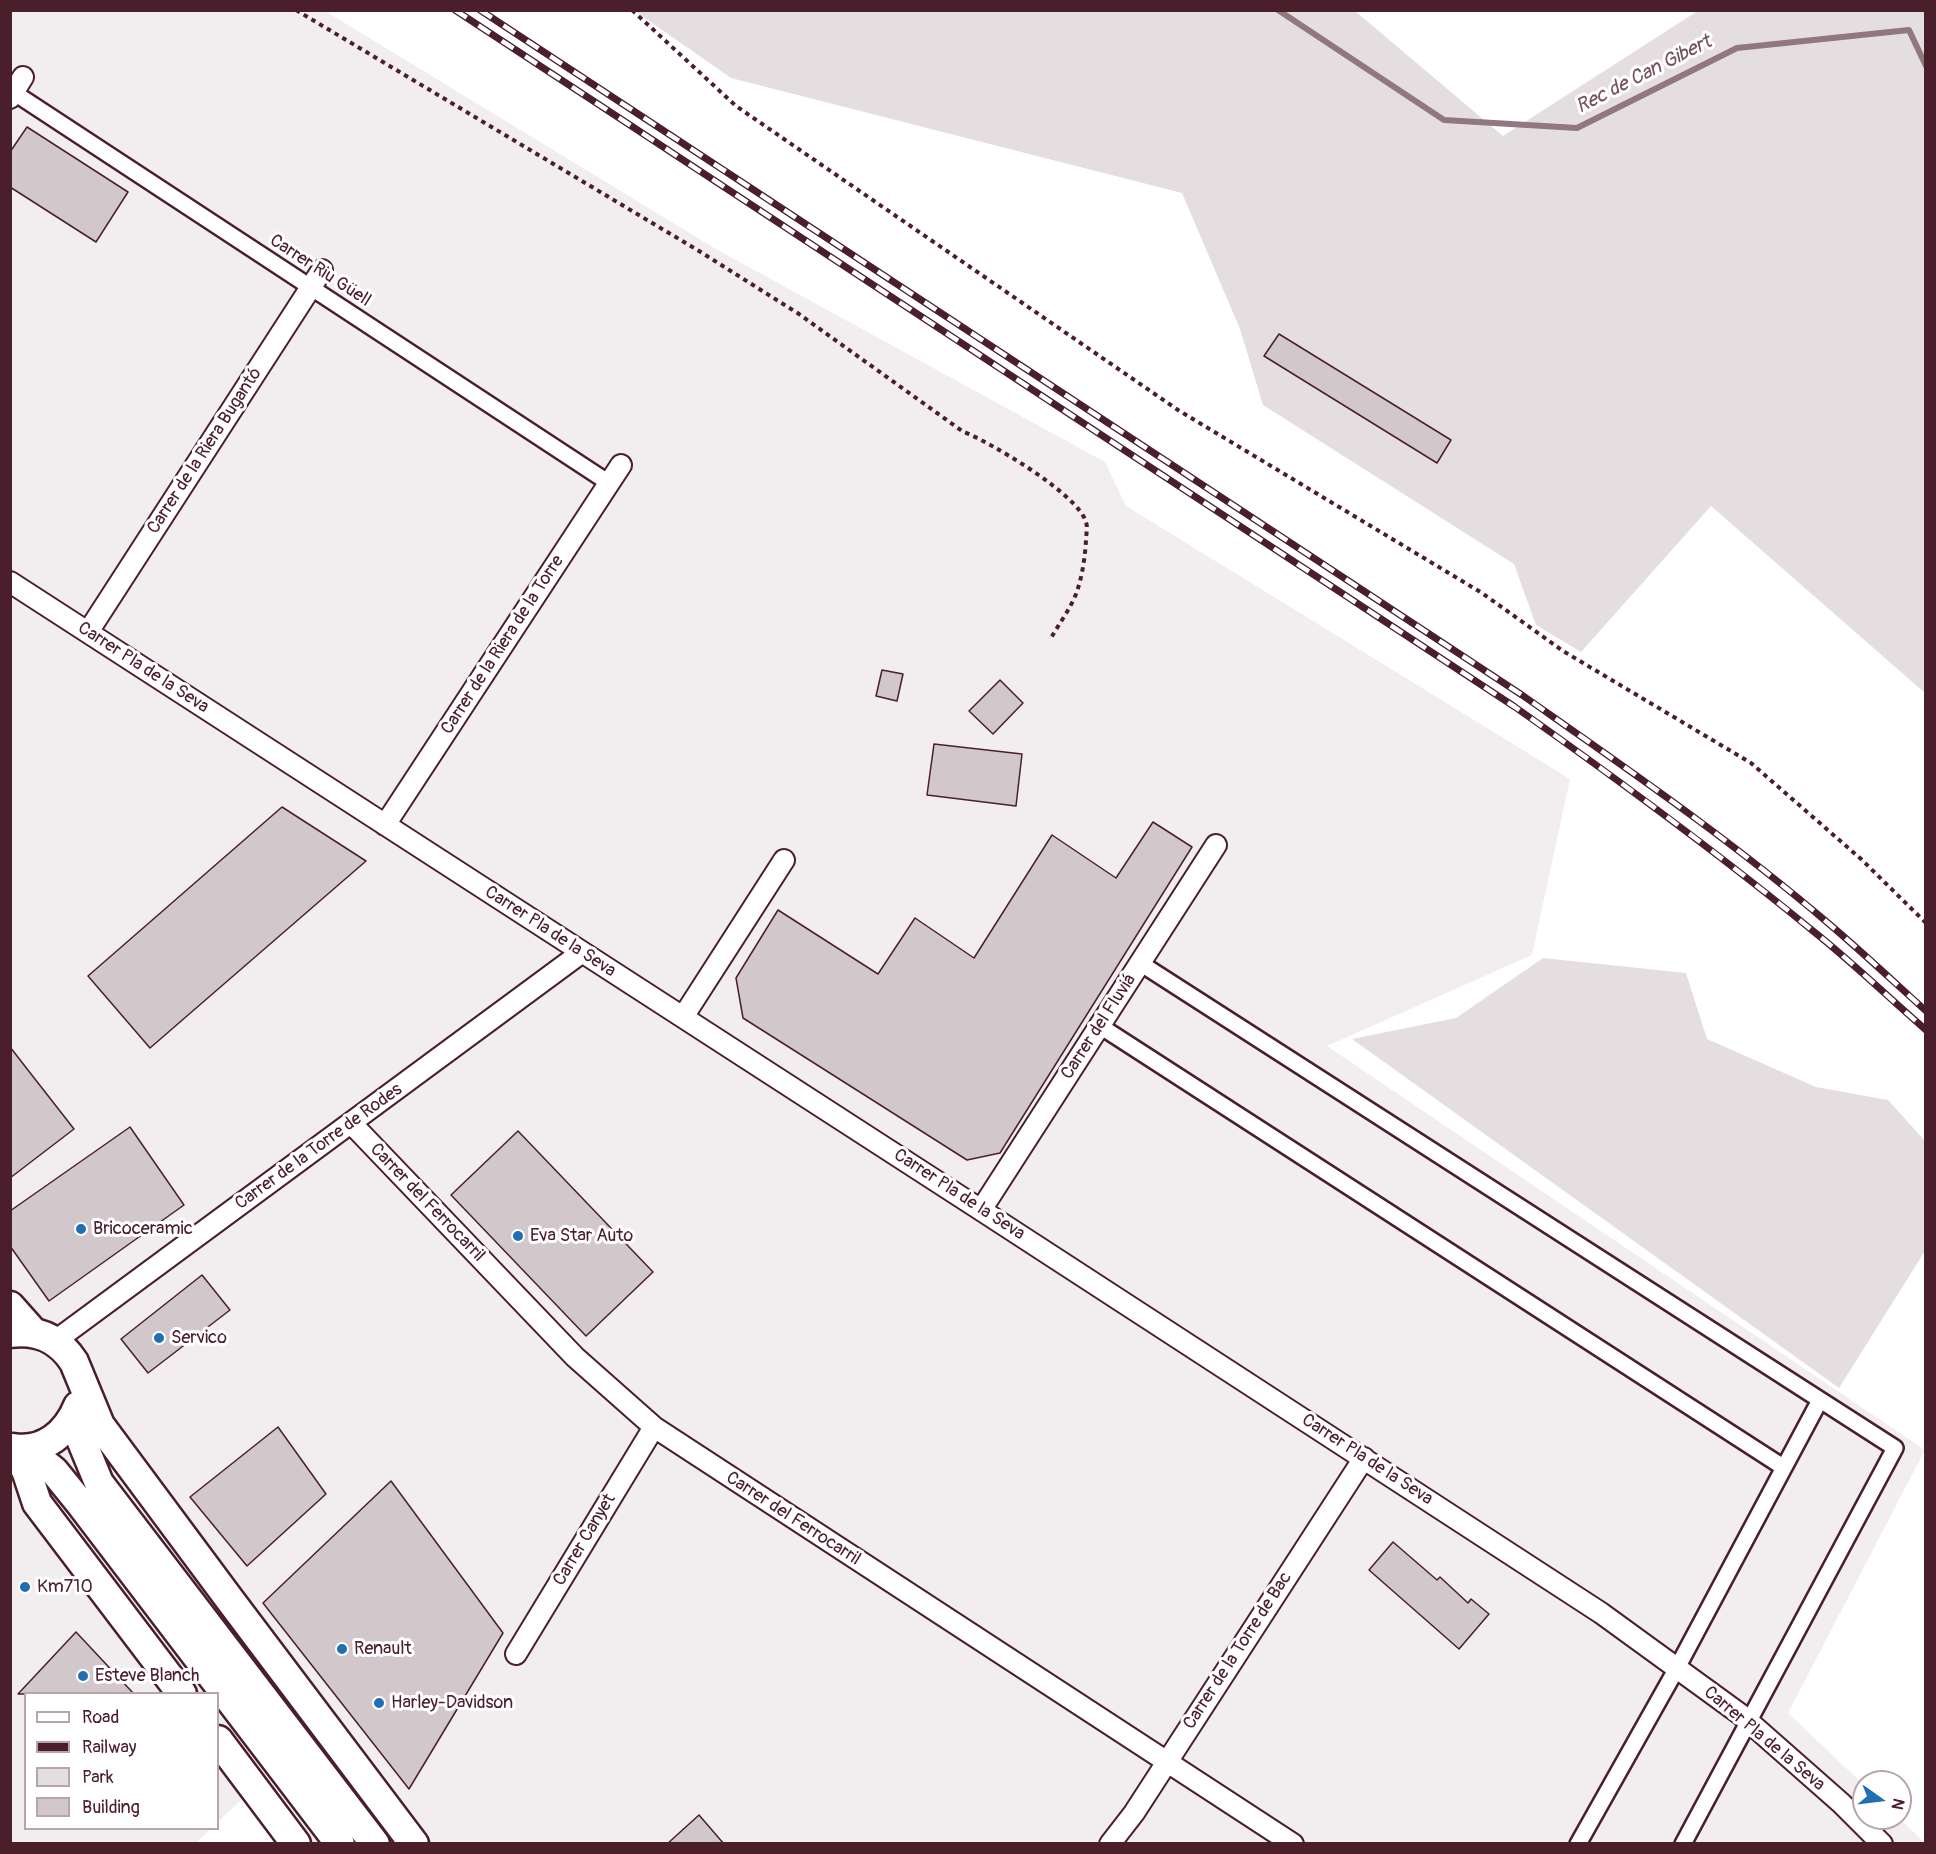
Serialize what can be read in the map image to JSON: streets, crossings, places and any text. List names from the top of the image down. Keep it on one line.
{"streets":{"street":["Carrer Riu Güell","Carrer de la Riera Bugantó","Carrer de la Riera de la Torre","Carrer Pla de la Seva","Carrer del Fluviá","Carrer de la Torre de Rodes","Carrer del Ferrocarril","Carrer Canyet","Carrer de la Torre de Bac"]},"crossings":[["Carrer Riu Güell","Carrer de la Riera Bugantó"],["Carrer Riu Güell","Carrer de la Riera de la Torre"],["Carrer de la Riera Bugantó","Carrer Pla de la Seva"],["Carrer de la Riera de la Torre","Carrer Pla de la Seva"],["Carrer Pla de la Seva","Carrer del Fluviá"],["Carrer Pla de la Seva","Carrer de la Torre de Rodes"],["Carrer Pla de la Seva","Carrer de la Torre de Bac"],["Carrer de la Torre de Rodes","Carrer del Ferrocarril"],["Carrer del Ferrocarril","Carrer Canyet"],["Carrer del Ferrocarril","Carrer de la Torre de Bac"]],"water":["Rec de Can Gibert"],"places":["Bricoceramic","Eva Star Auto","Servico","Km710","Renault","Esteve Blanch","Harley-Davidson"],"legend":["Road","Railway","Park","Building"],"north":"right"}
